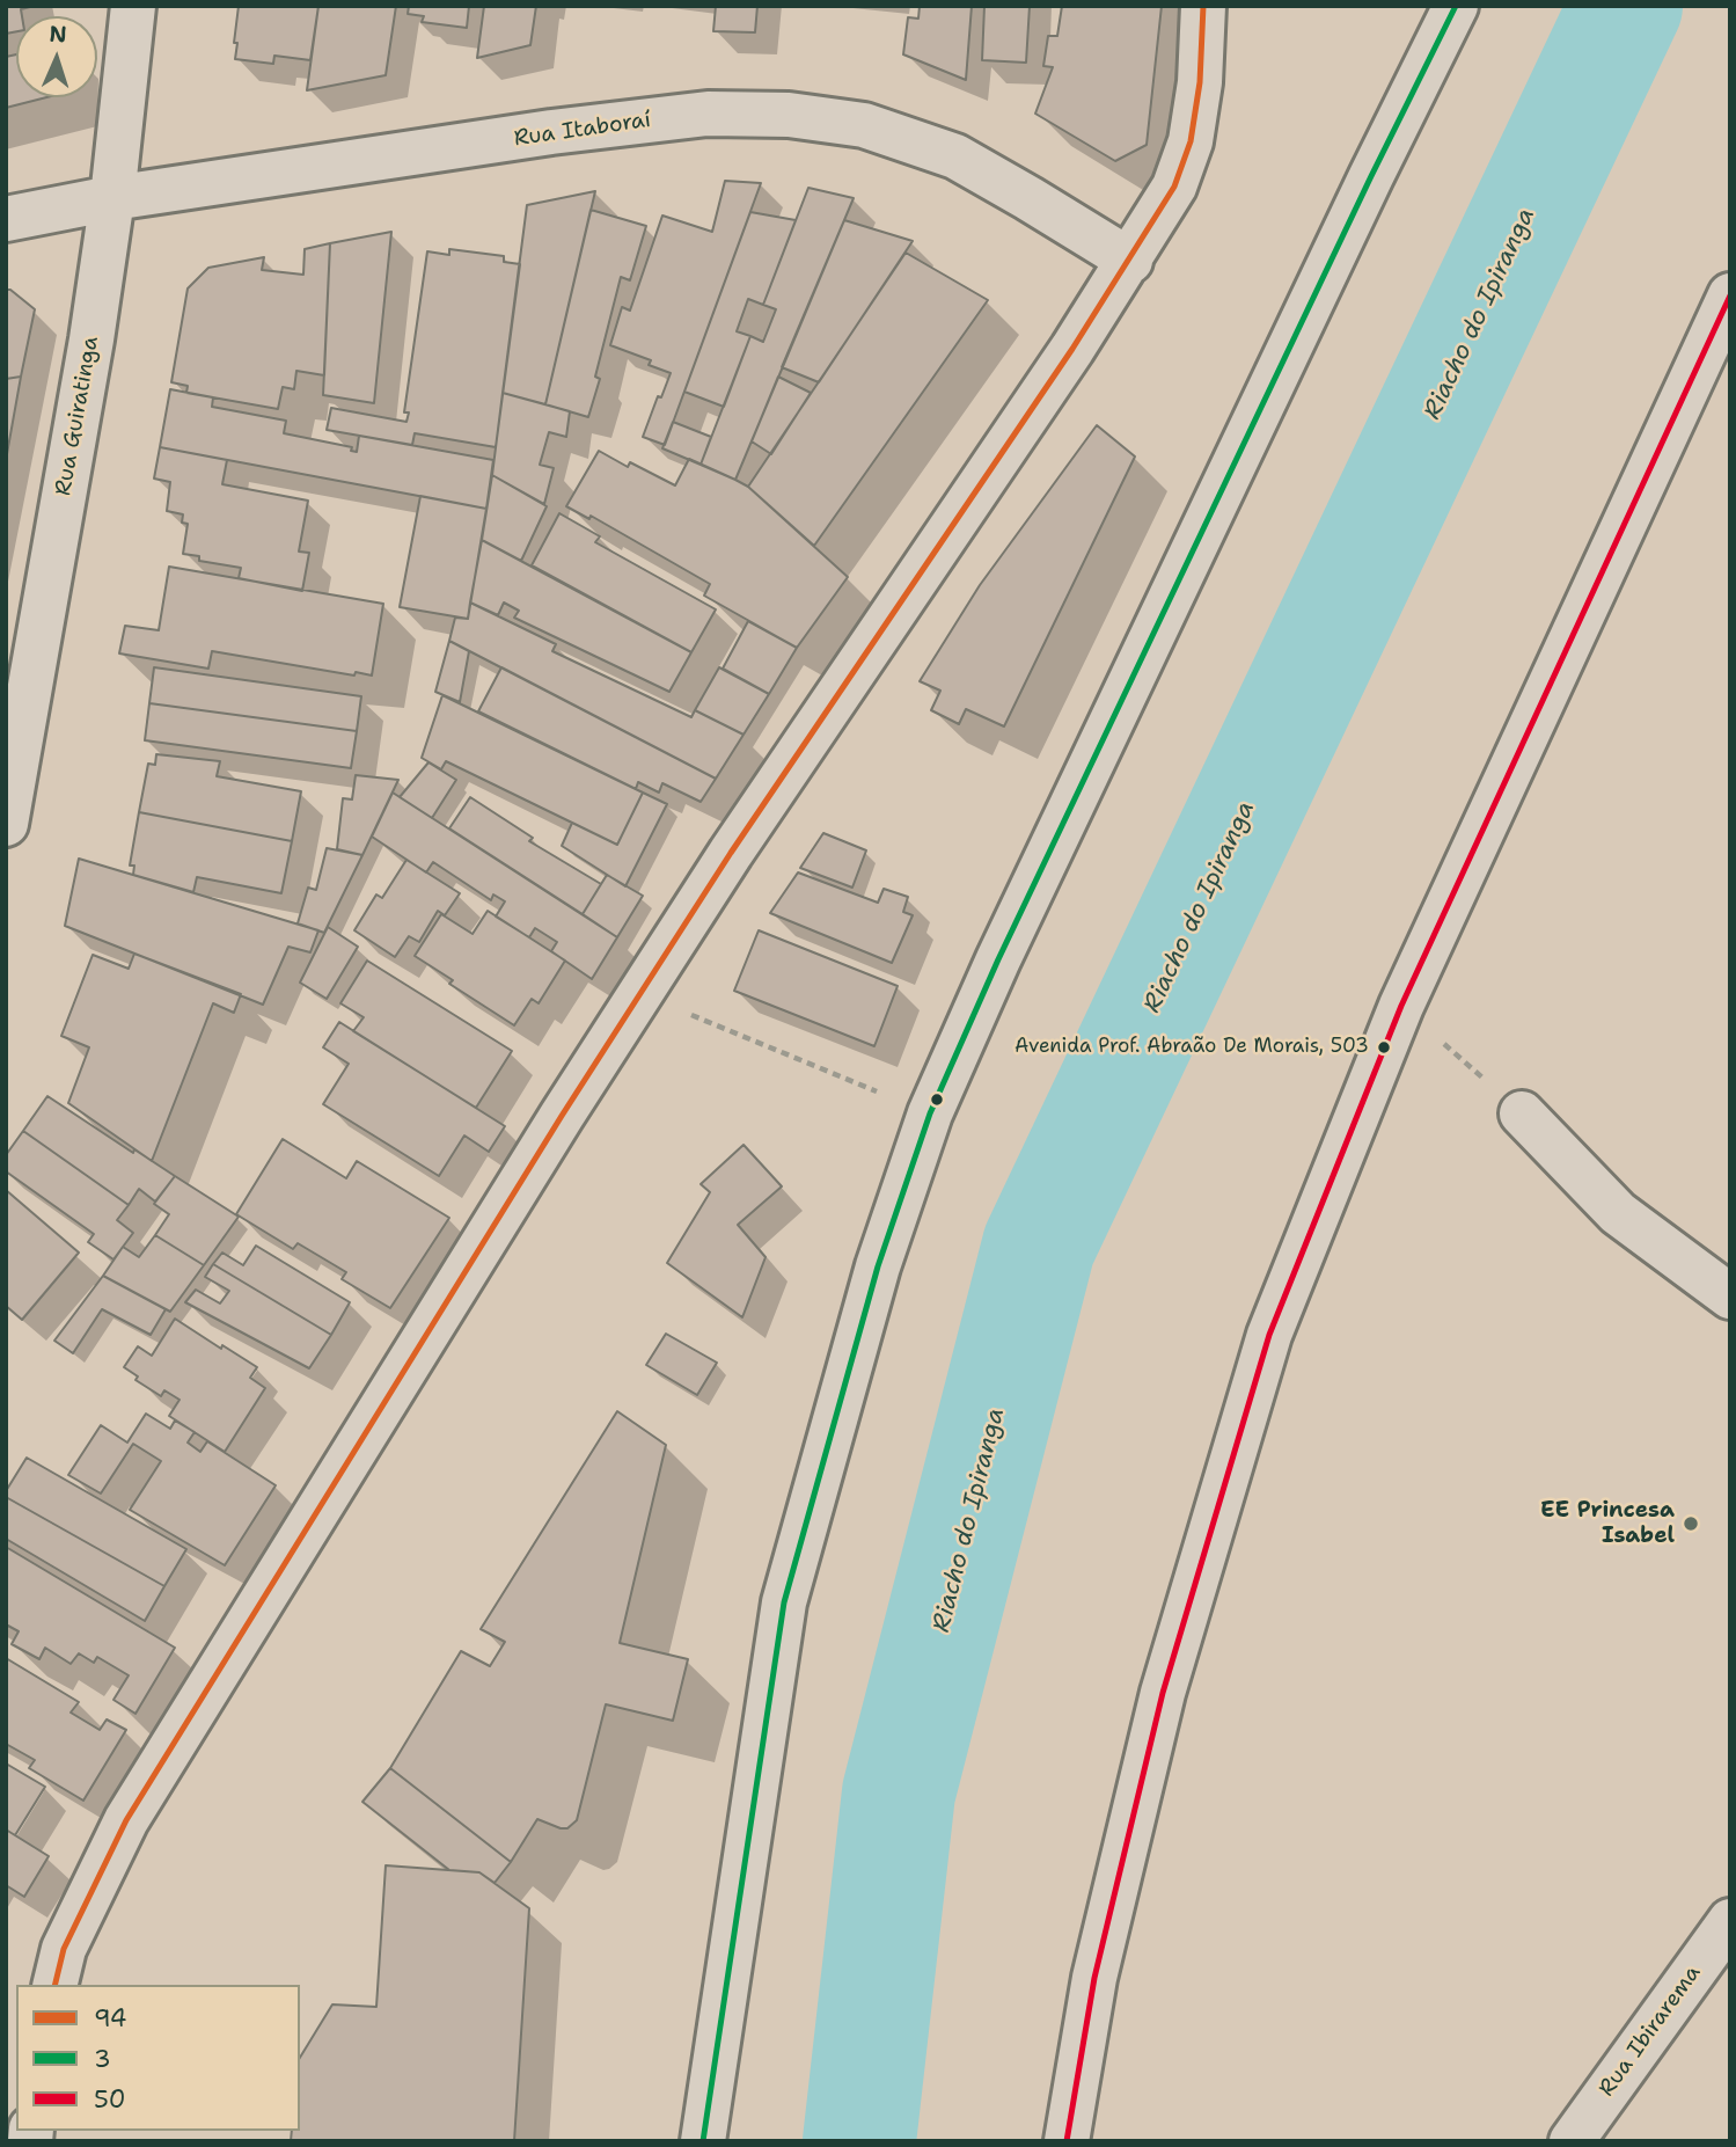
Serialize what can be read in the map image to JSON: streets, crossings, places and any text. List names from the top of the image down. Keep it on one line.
{"streets":{"street":["Rua Itaboraí","Rua Guiratinga","Rua Ibirarema"]},"crossings":[["Rua Itaboraí","Rua Guiratinga"]],"water":["Riacho do Ipiranga"],"places":["Avenida Prof. Abraão De Morais, 503","EE Princesa Isabel"],"lines":["transit line 94","transit line 3","transit line 50"],"legend":["94","3","50"],"north":"top"}
